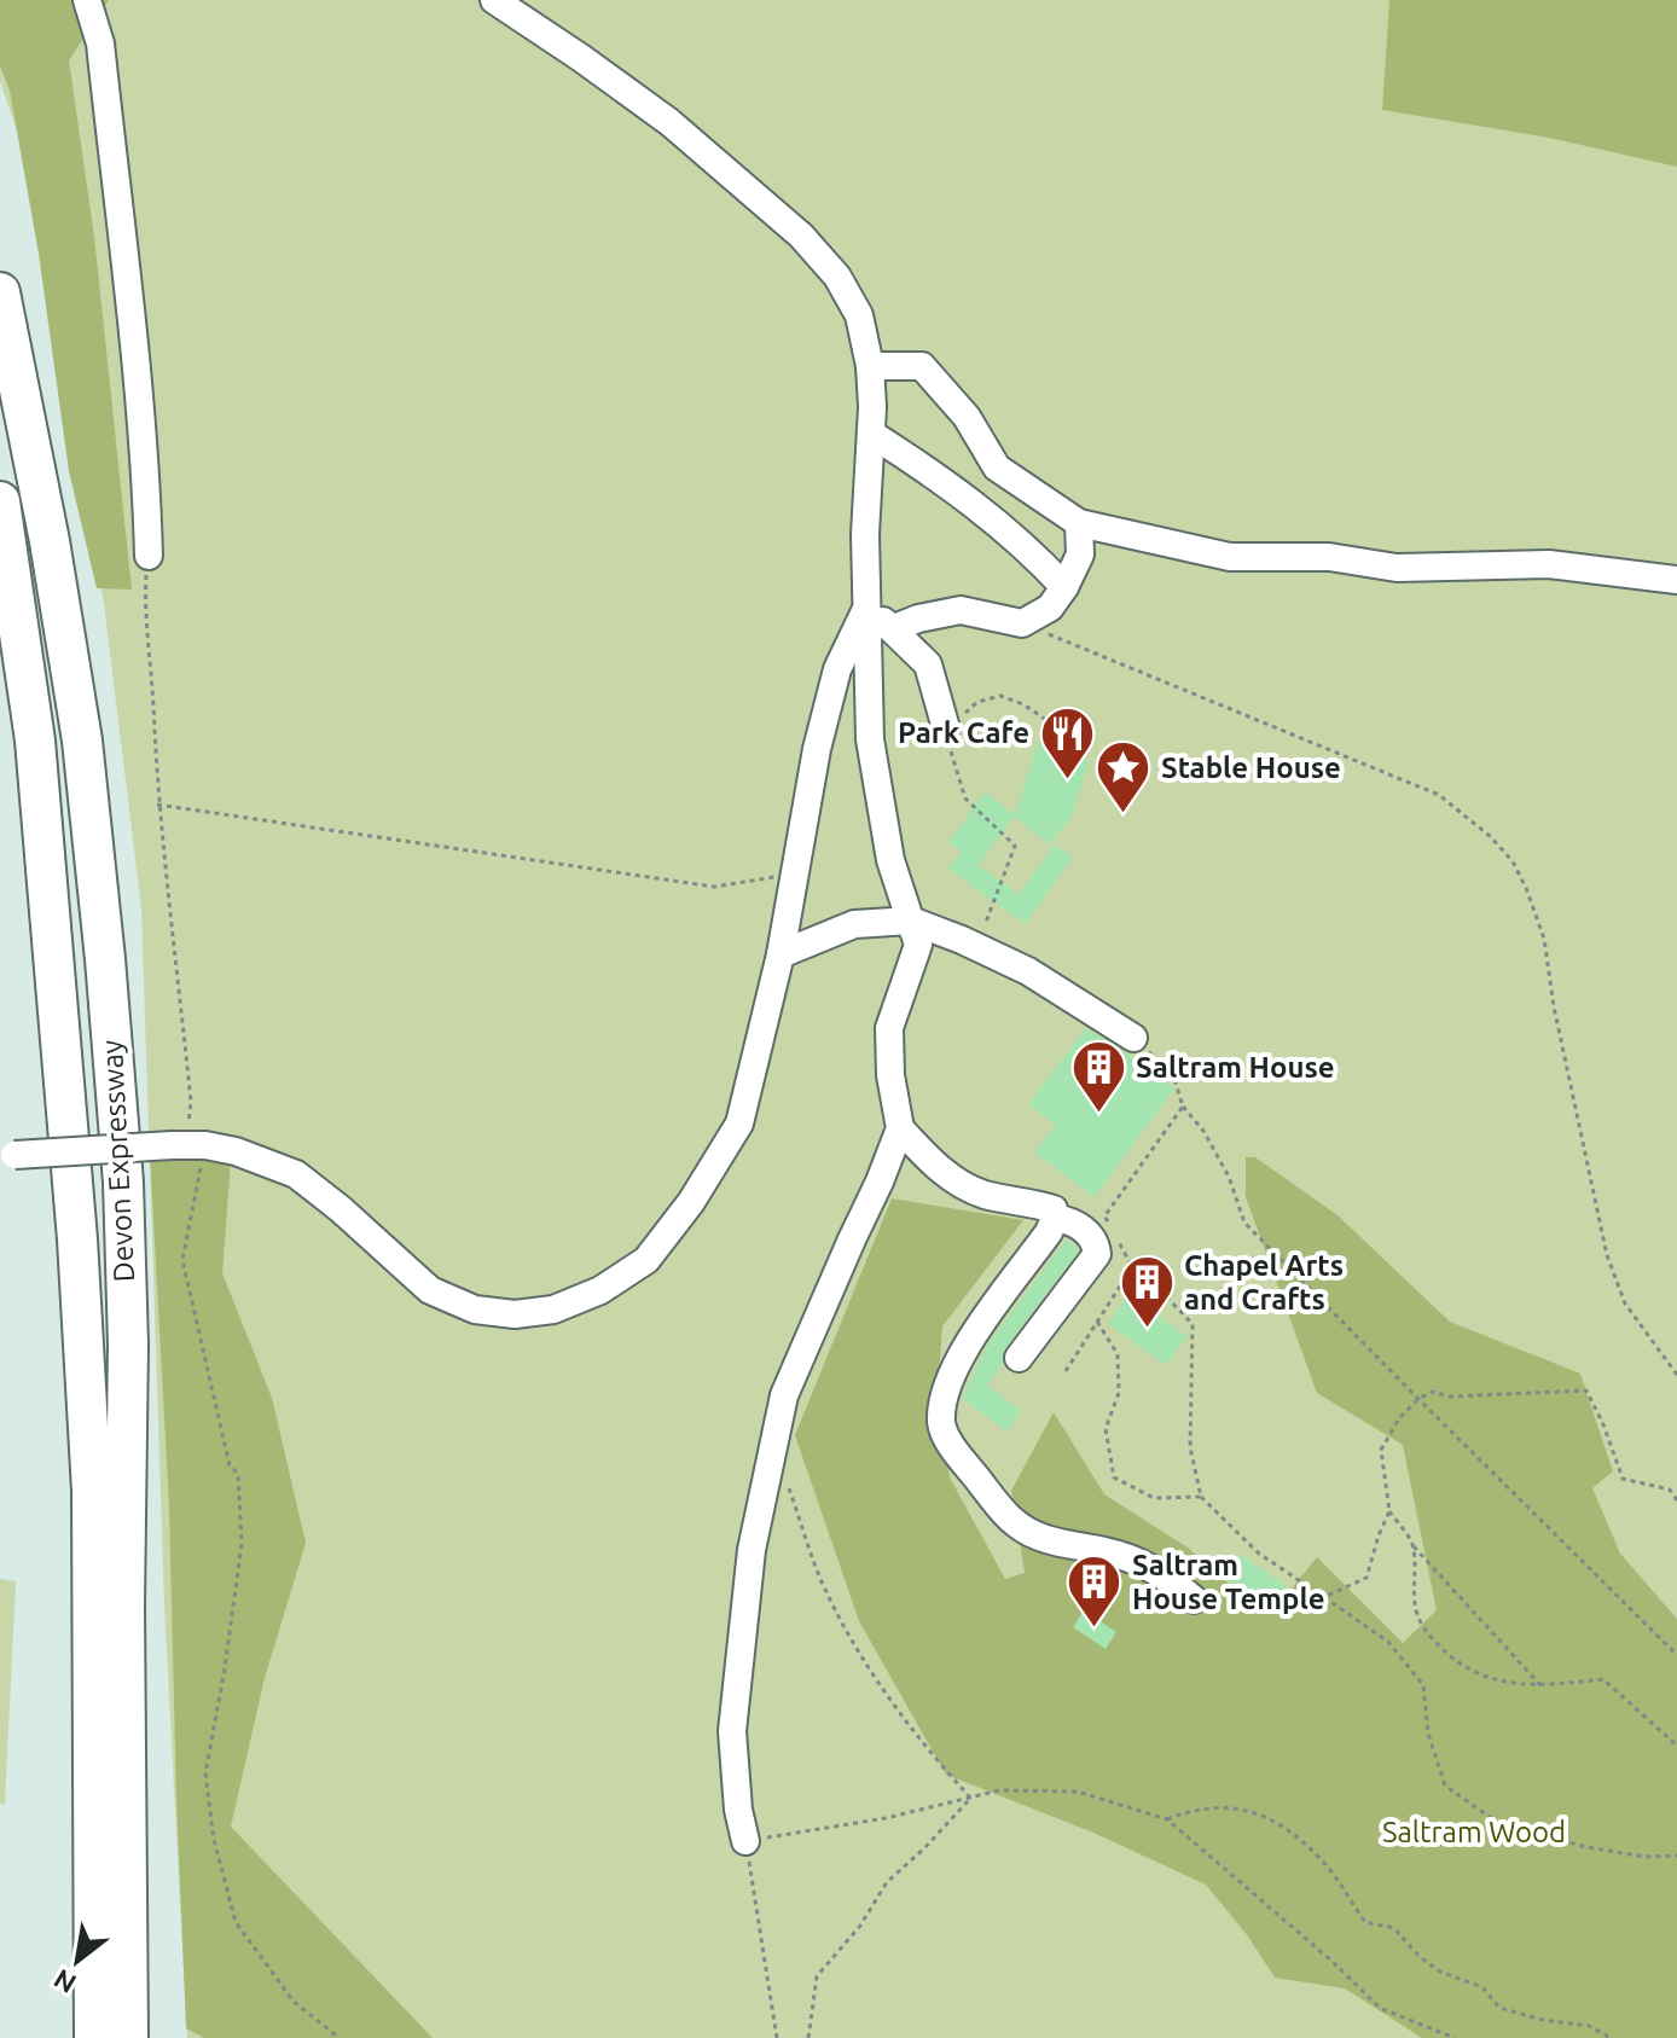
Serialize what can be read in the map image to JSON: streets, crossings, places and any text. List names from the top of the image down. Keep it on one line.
{"streets":{"highway":["Devon Expressway"]},"parks":["Saltram Wood"],"places":{"restaurant":["Park Cafe"],"place":["Stable House"],"building":["Saltram House","Chapel Arts and Crafts","Saltram House Temple"]},"north":"bottom left"}
